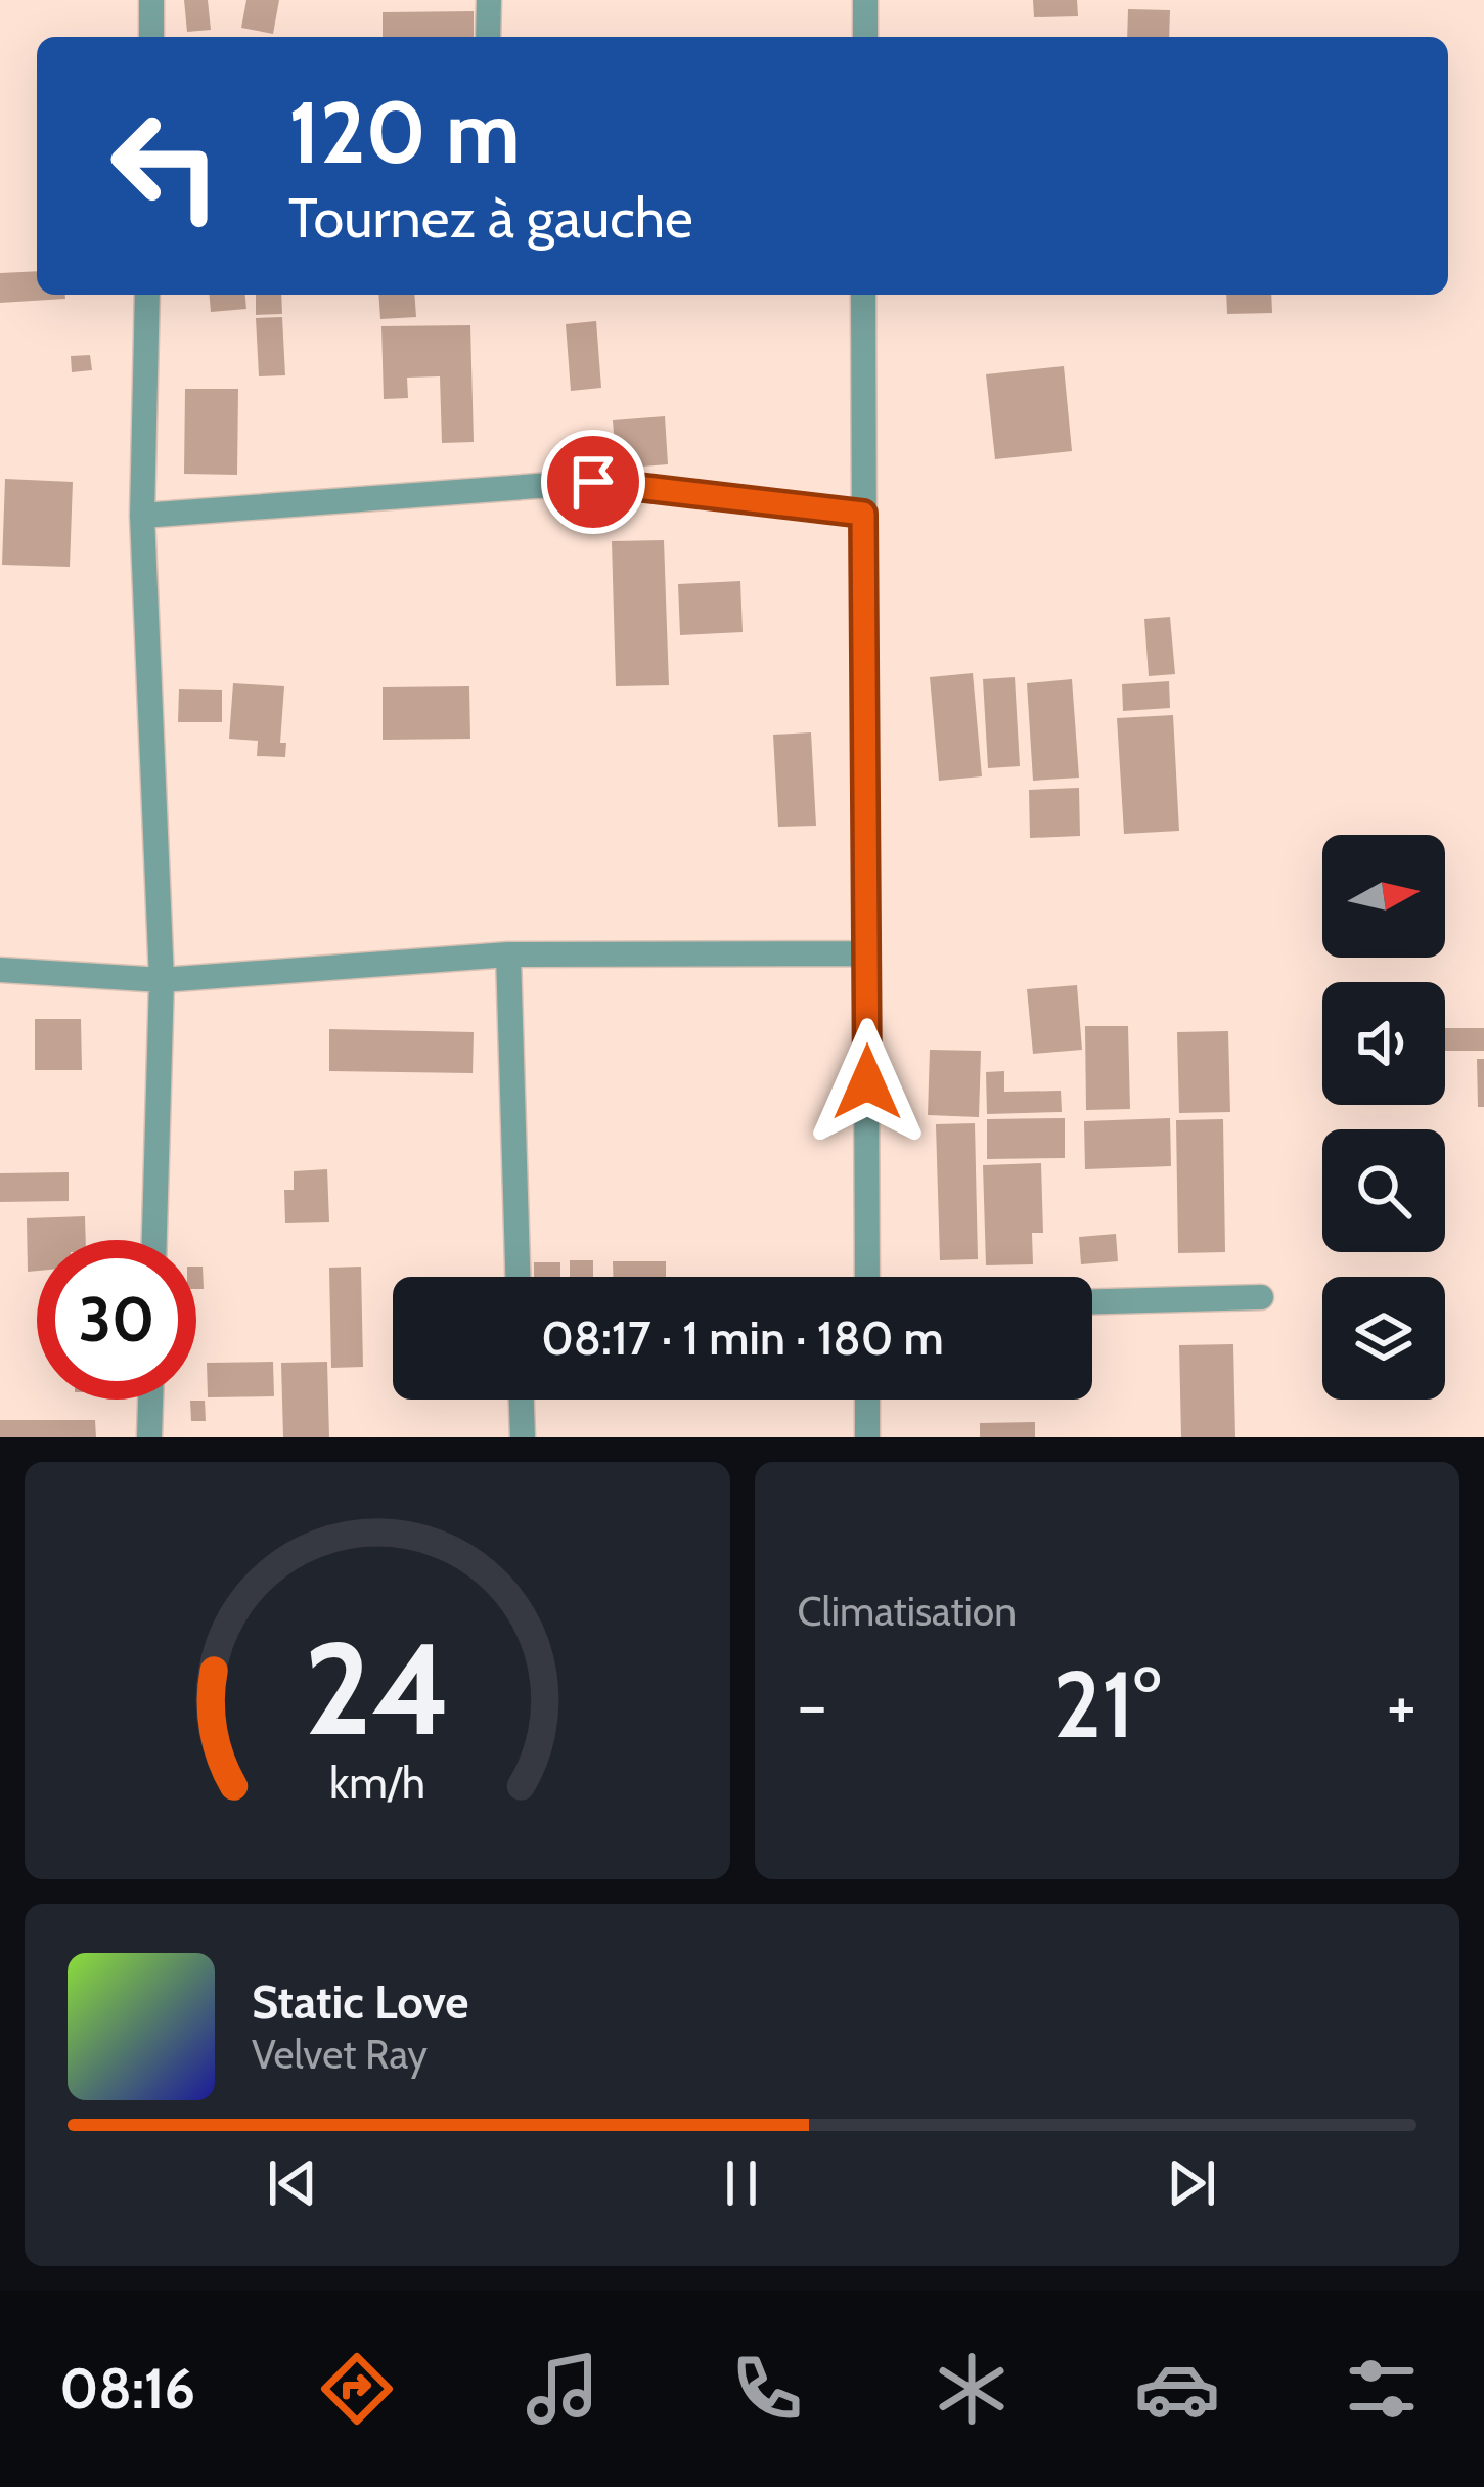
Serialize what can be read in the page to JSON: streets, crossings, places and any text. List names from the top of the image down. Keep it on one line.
{"north":"right","page":{"turn":["120 m","Tournez à gauche"],"limit":"30","trip":"08:17 · 1 min · 180 m","tile":"Climatisation","heat":["−","21°","+"],"song":["Static Love","Velvet Ray"],"tabs":"08:16","gauge":["24","km/h"]}}
